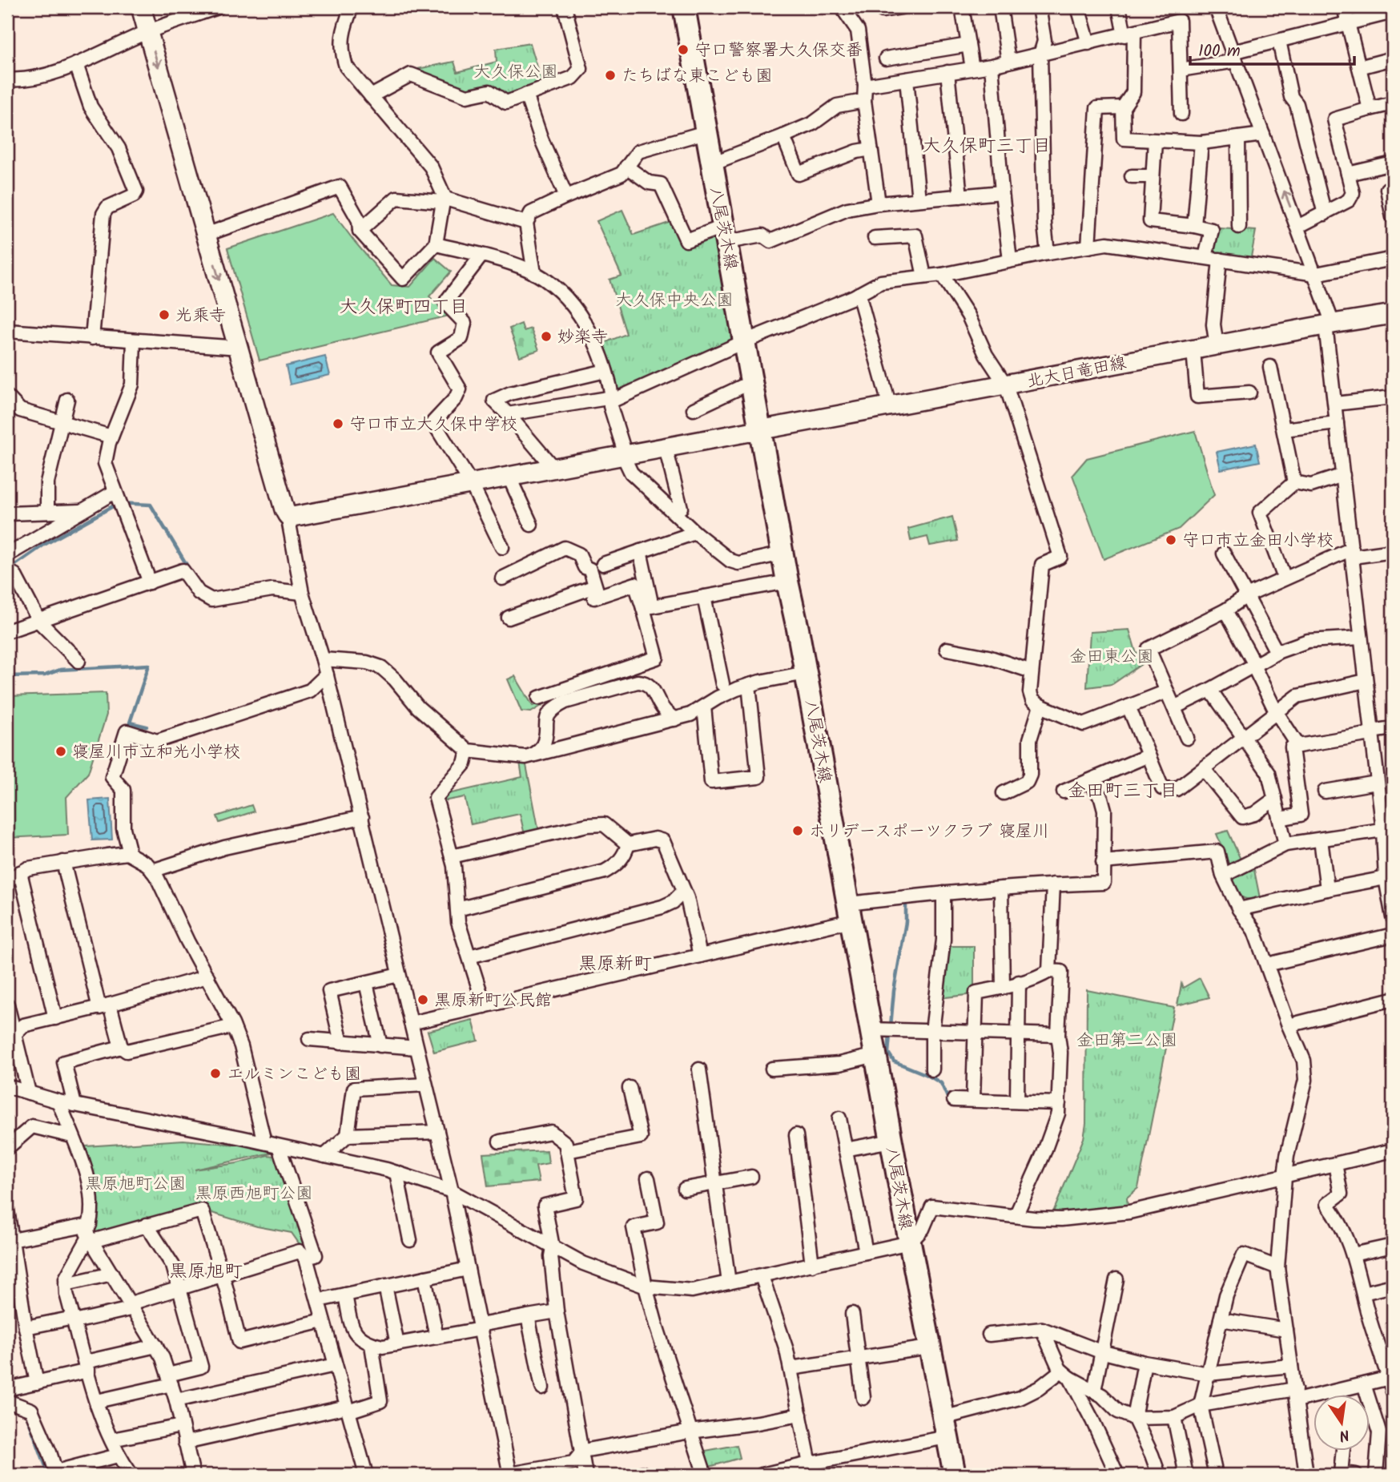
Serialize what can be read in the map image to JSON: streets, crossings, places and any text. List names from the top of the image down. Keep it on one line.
{"streets":{"main road":["八尾茨木線"],"street":["北大日竜田線"]},"crossings":[["八尾茨木線","北大日竜田線"]],"districts":["大久保町三丁目","大久保町四丁目","金田町三丁目","黒原新町","黒原旭町"],"parks":["大久保公園","大久保中央公園","金田東公園","金田第二公園","黒原旭町公園","黒原西旭町公園"],"places":["守口警察署大久保交番","たちばな東こども園","光乘寺","妙楽寺","守口市立大久保中学校","守口市立金田小学校","寝屋川市立和光小学校","ホリデースポーツクラブ 寝屋川","黒原新町公民館","エルミンこども園"],"scale_bar":"100 m","north":"bottom"}
